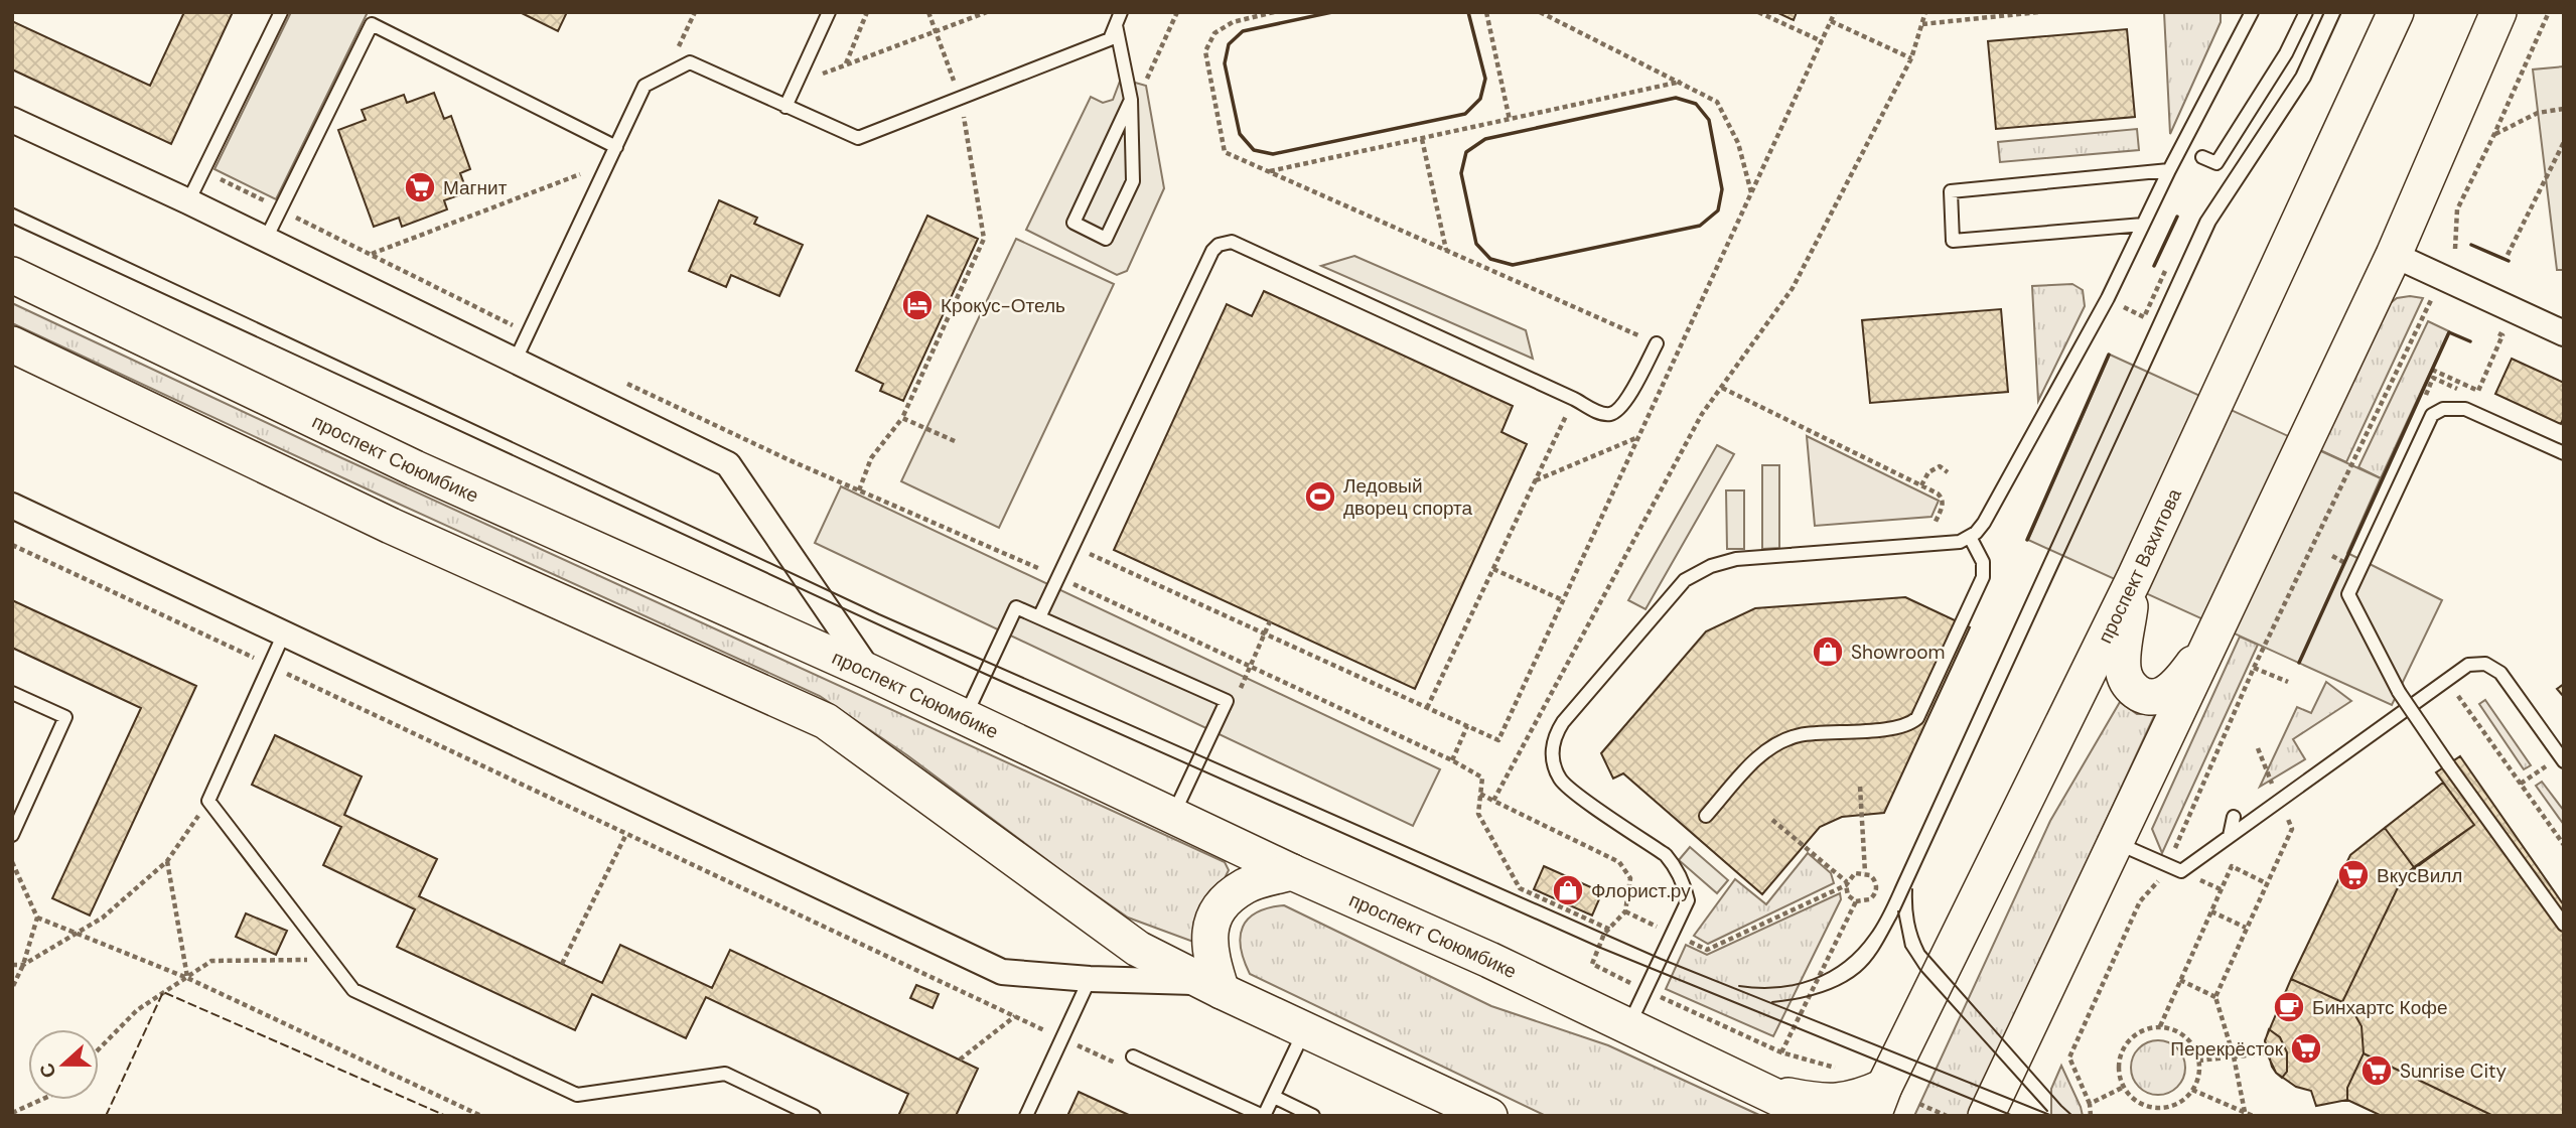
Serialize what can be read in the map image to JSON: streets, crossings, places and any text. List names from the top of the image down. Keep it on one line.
{"streets":{"main road":["проспект Сююмбике","проспект Вахитова"]},"places":{"supermarket":["Магнит","ВкусВилл","Перекрёсток","Sunrise City"],"hotel":["Крокус-Отель"],"sports":["Ледовый дворец спорта"],"shop":["Showroom","Флорист.ру"],"cafe":["Бинхартс Кофе"]},"north":"left"}
